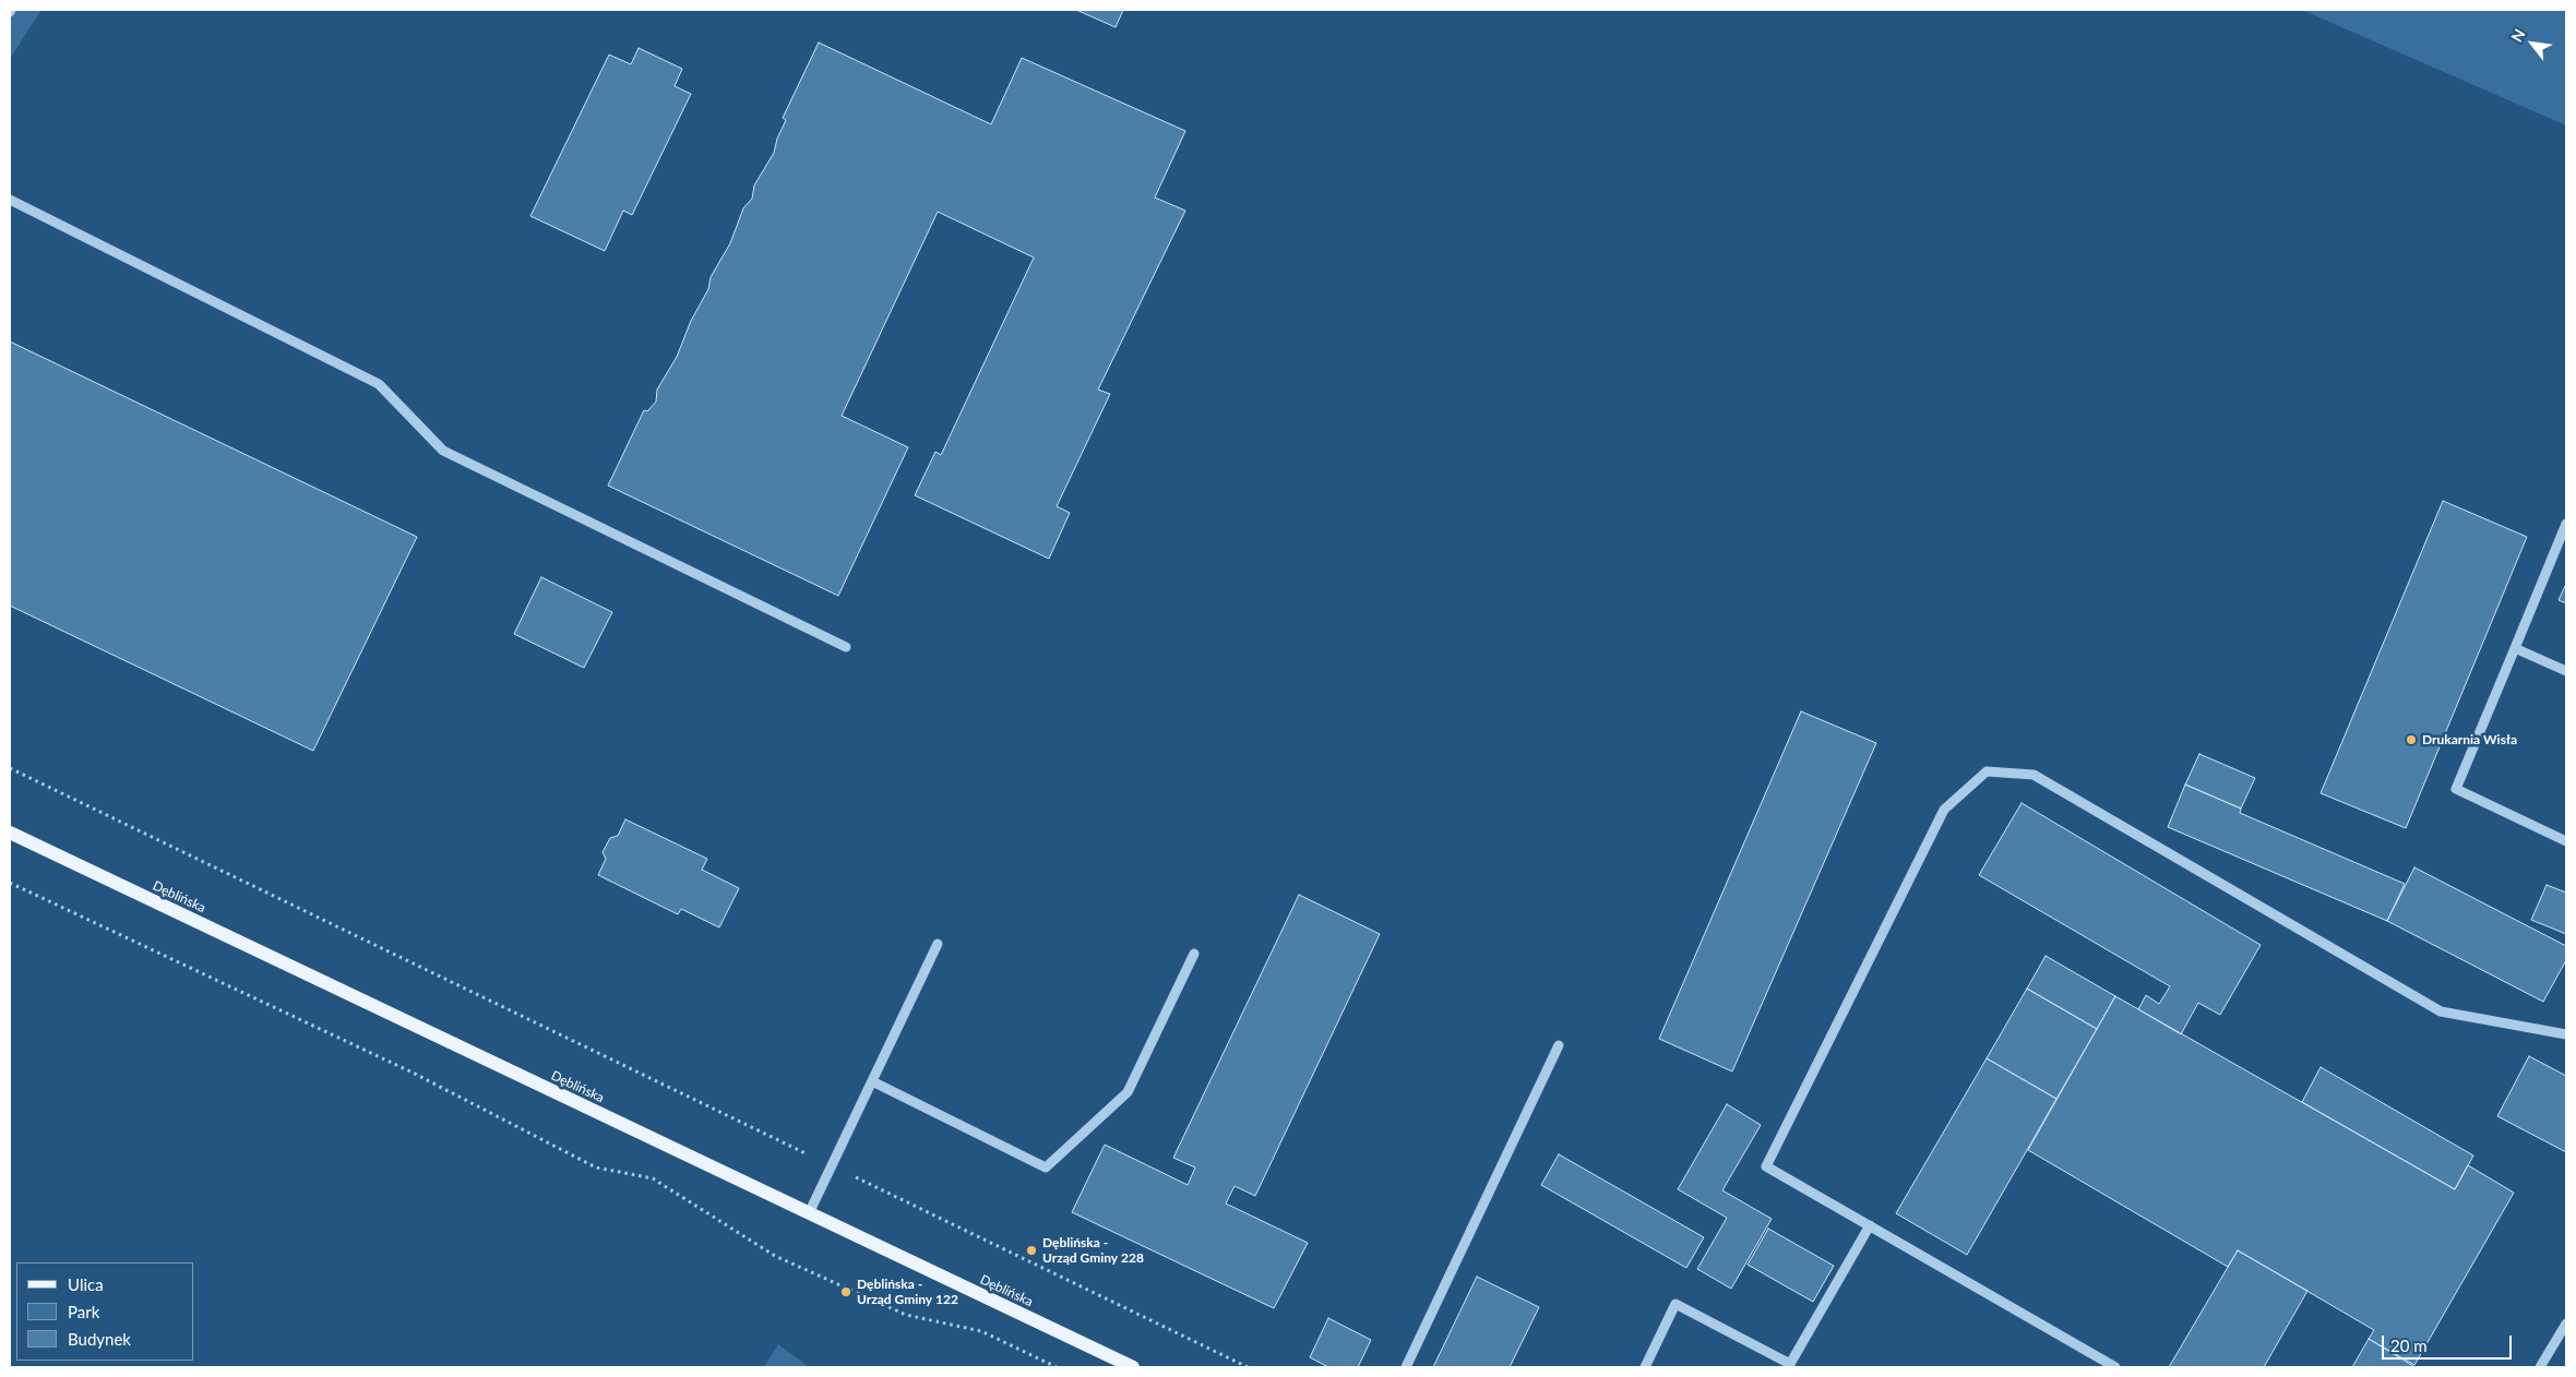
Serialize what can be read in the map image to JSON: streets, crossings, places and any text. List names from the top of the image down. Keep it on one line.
{"streets":{"main road":["Dęblińska"]},"places":["Drukarnia Wisła","Dęblińska - Urząd Gminy 228","Dęblińska - Urząd Gminy 122"],"legend":["Ulica","Park","Budynek"],"scale_bar":"20 m","north":"top left"}
